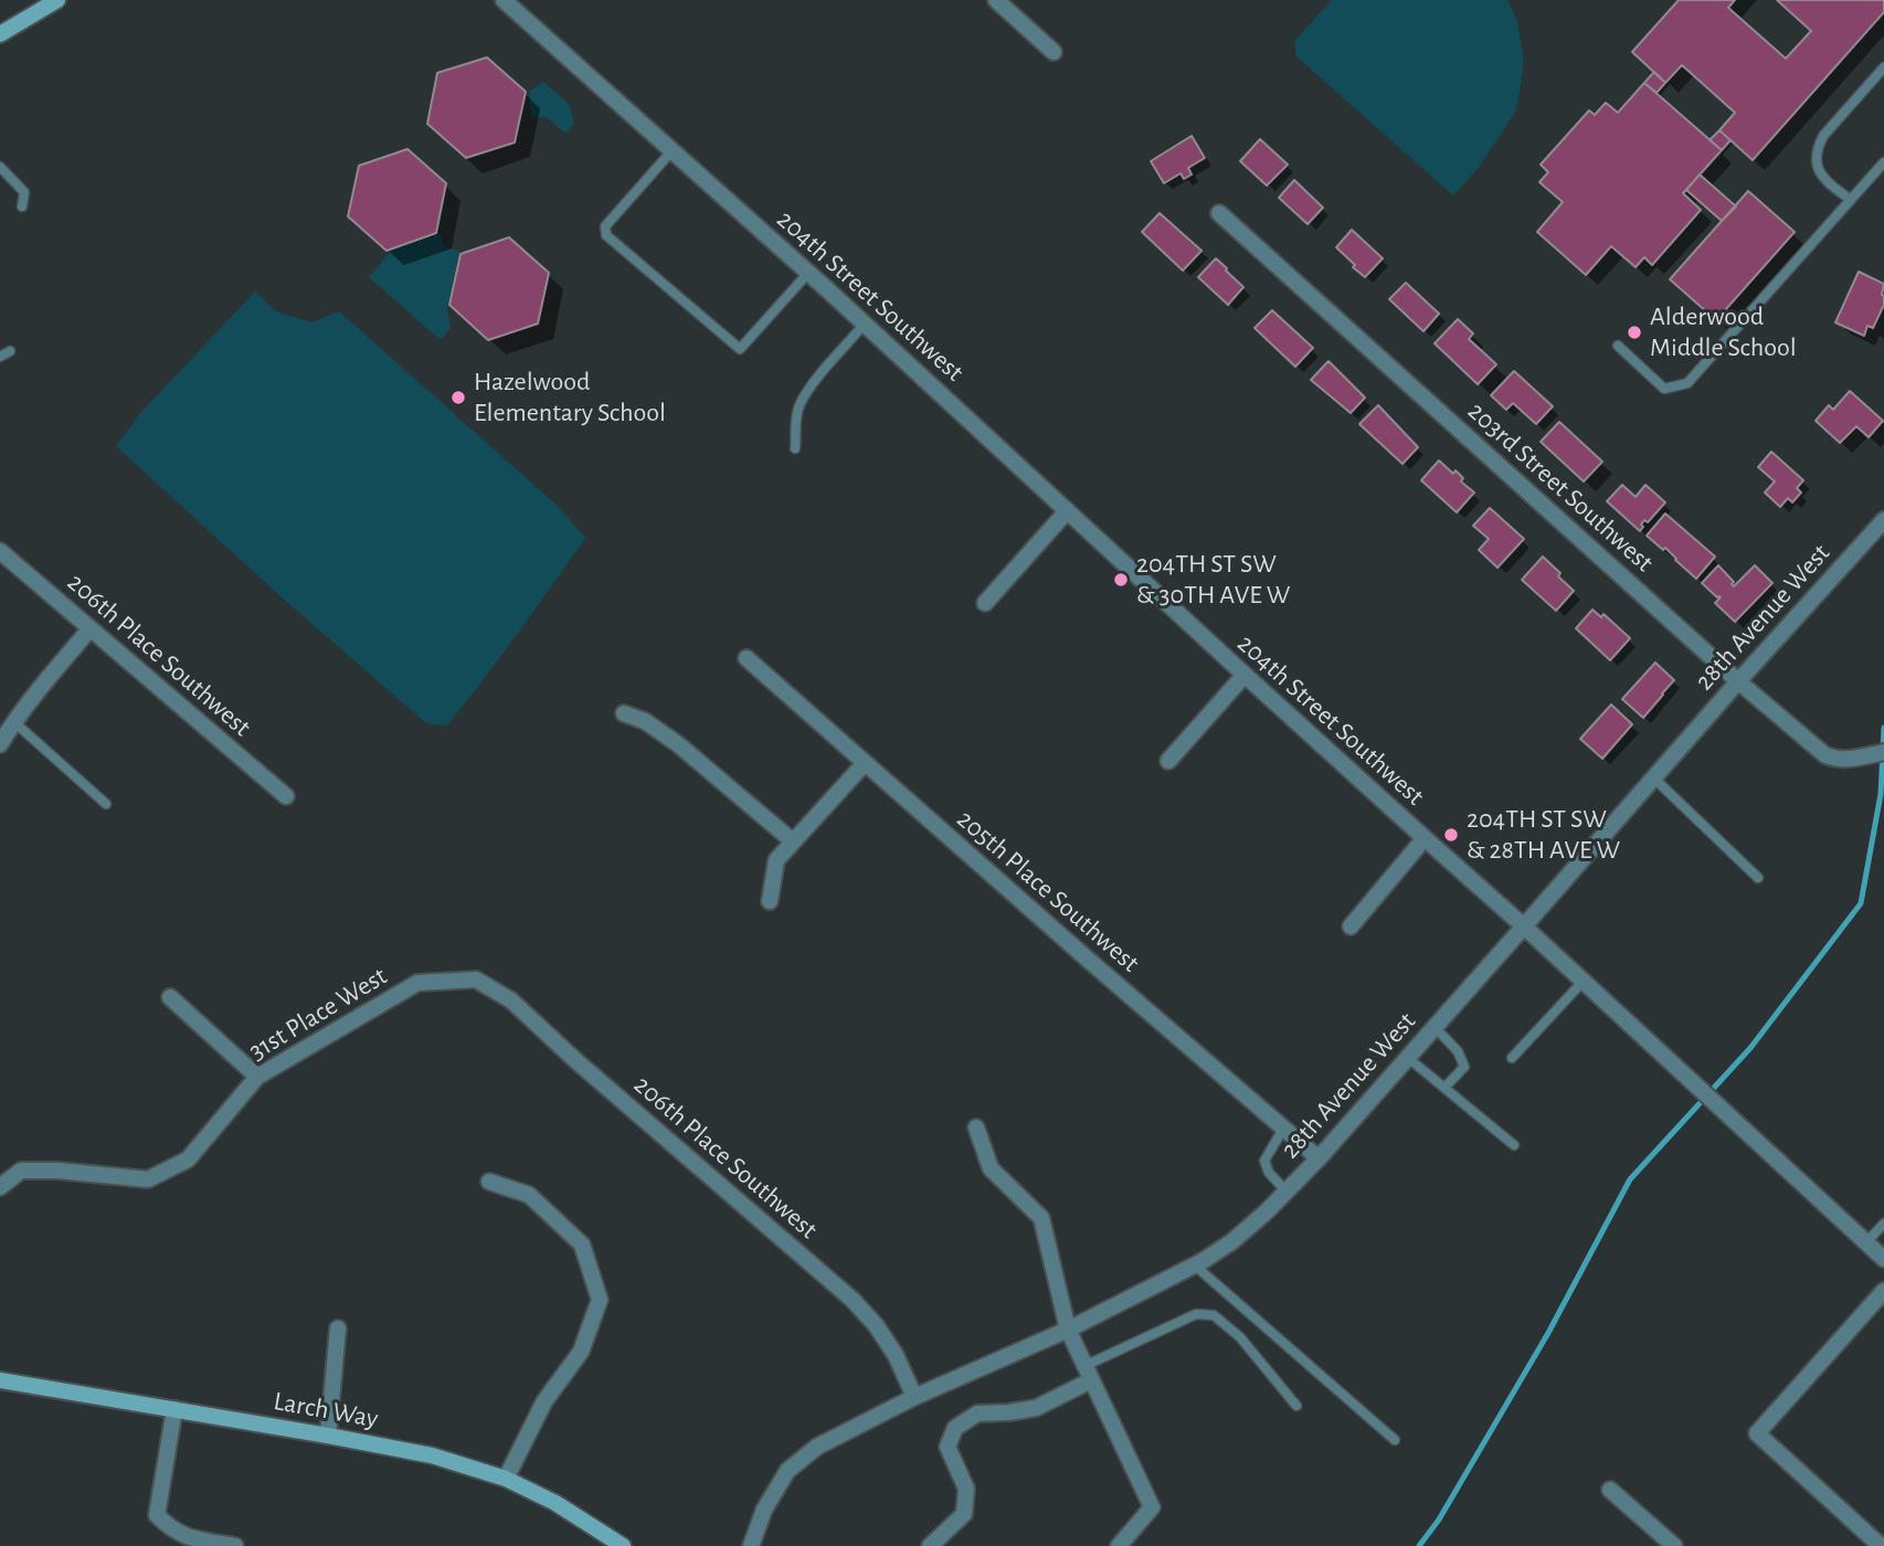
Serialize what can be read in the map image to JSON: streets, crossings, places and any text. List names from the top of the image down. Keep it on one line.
{"streets":{"main road":["Larch Way"],"street":["204th Street Southwest","203rd Street Southwest","28th Avenue West","206th Place Southwest","205th Place Southwest","31st Place West"]},"crossings":[["204th Street Southwest","28th Avenue West"],["203rd Street Southwest","28th Avenue West"],["28th Avenue West","206th Place Southwest"],["28th Avenue West","205th Place Southwest"],["206th Place Southwest","31st Place West"]],"places":["Alderwood Middle School","Hazelwood Elementary School","204TH ST SW & 30TH AVE W","204TH ST SW & 28TH AVE W"]}
